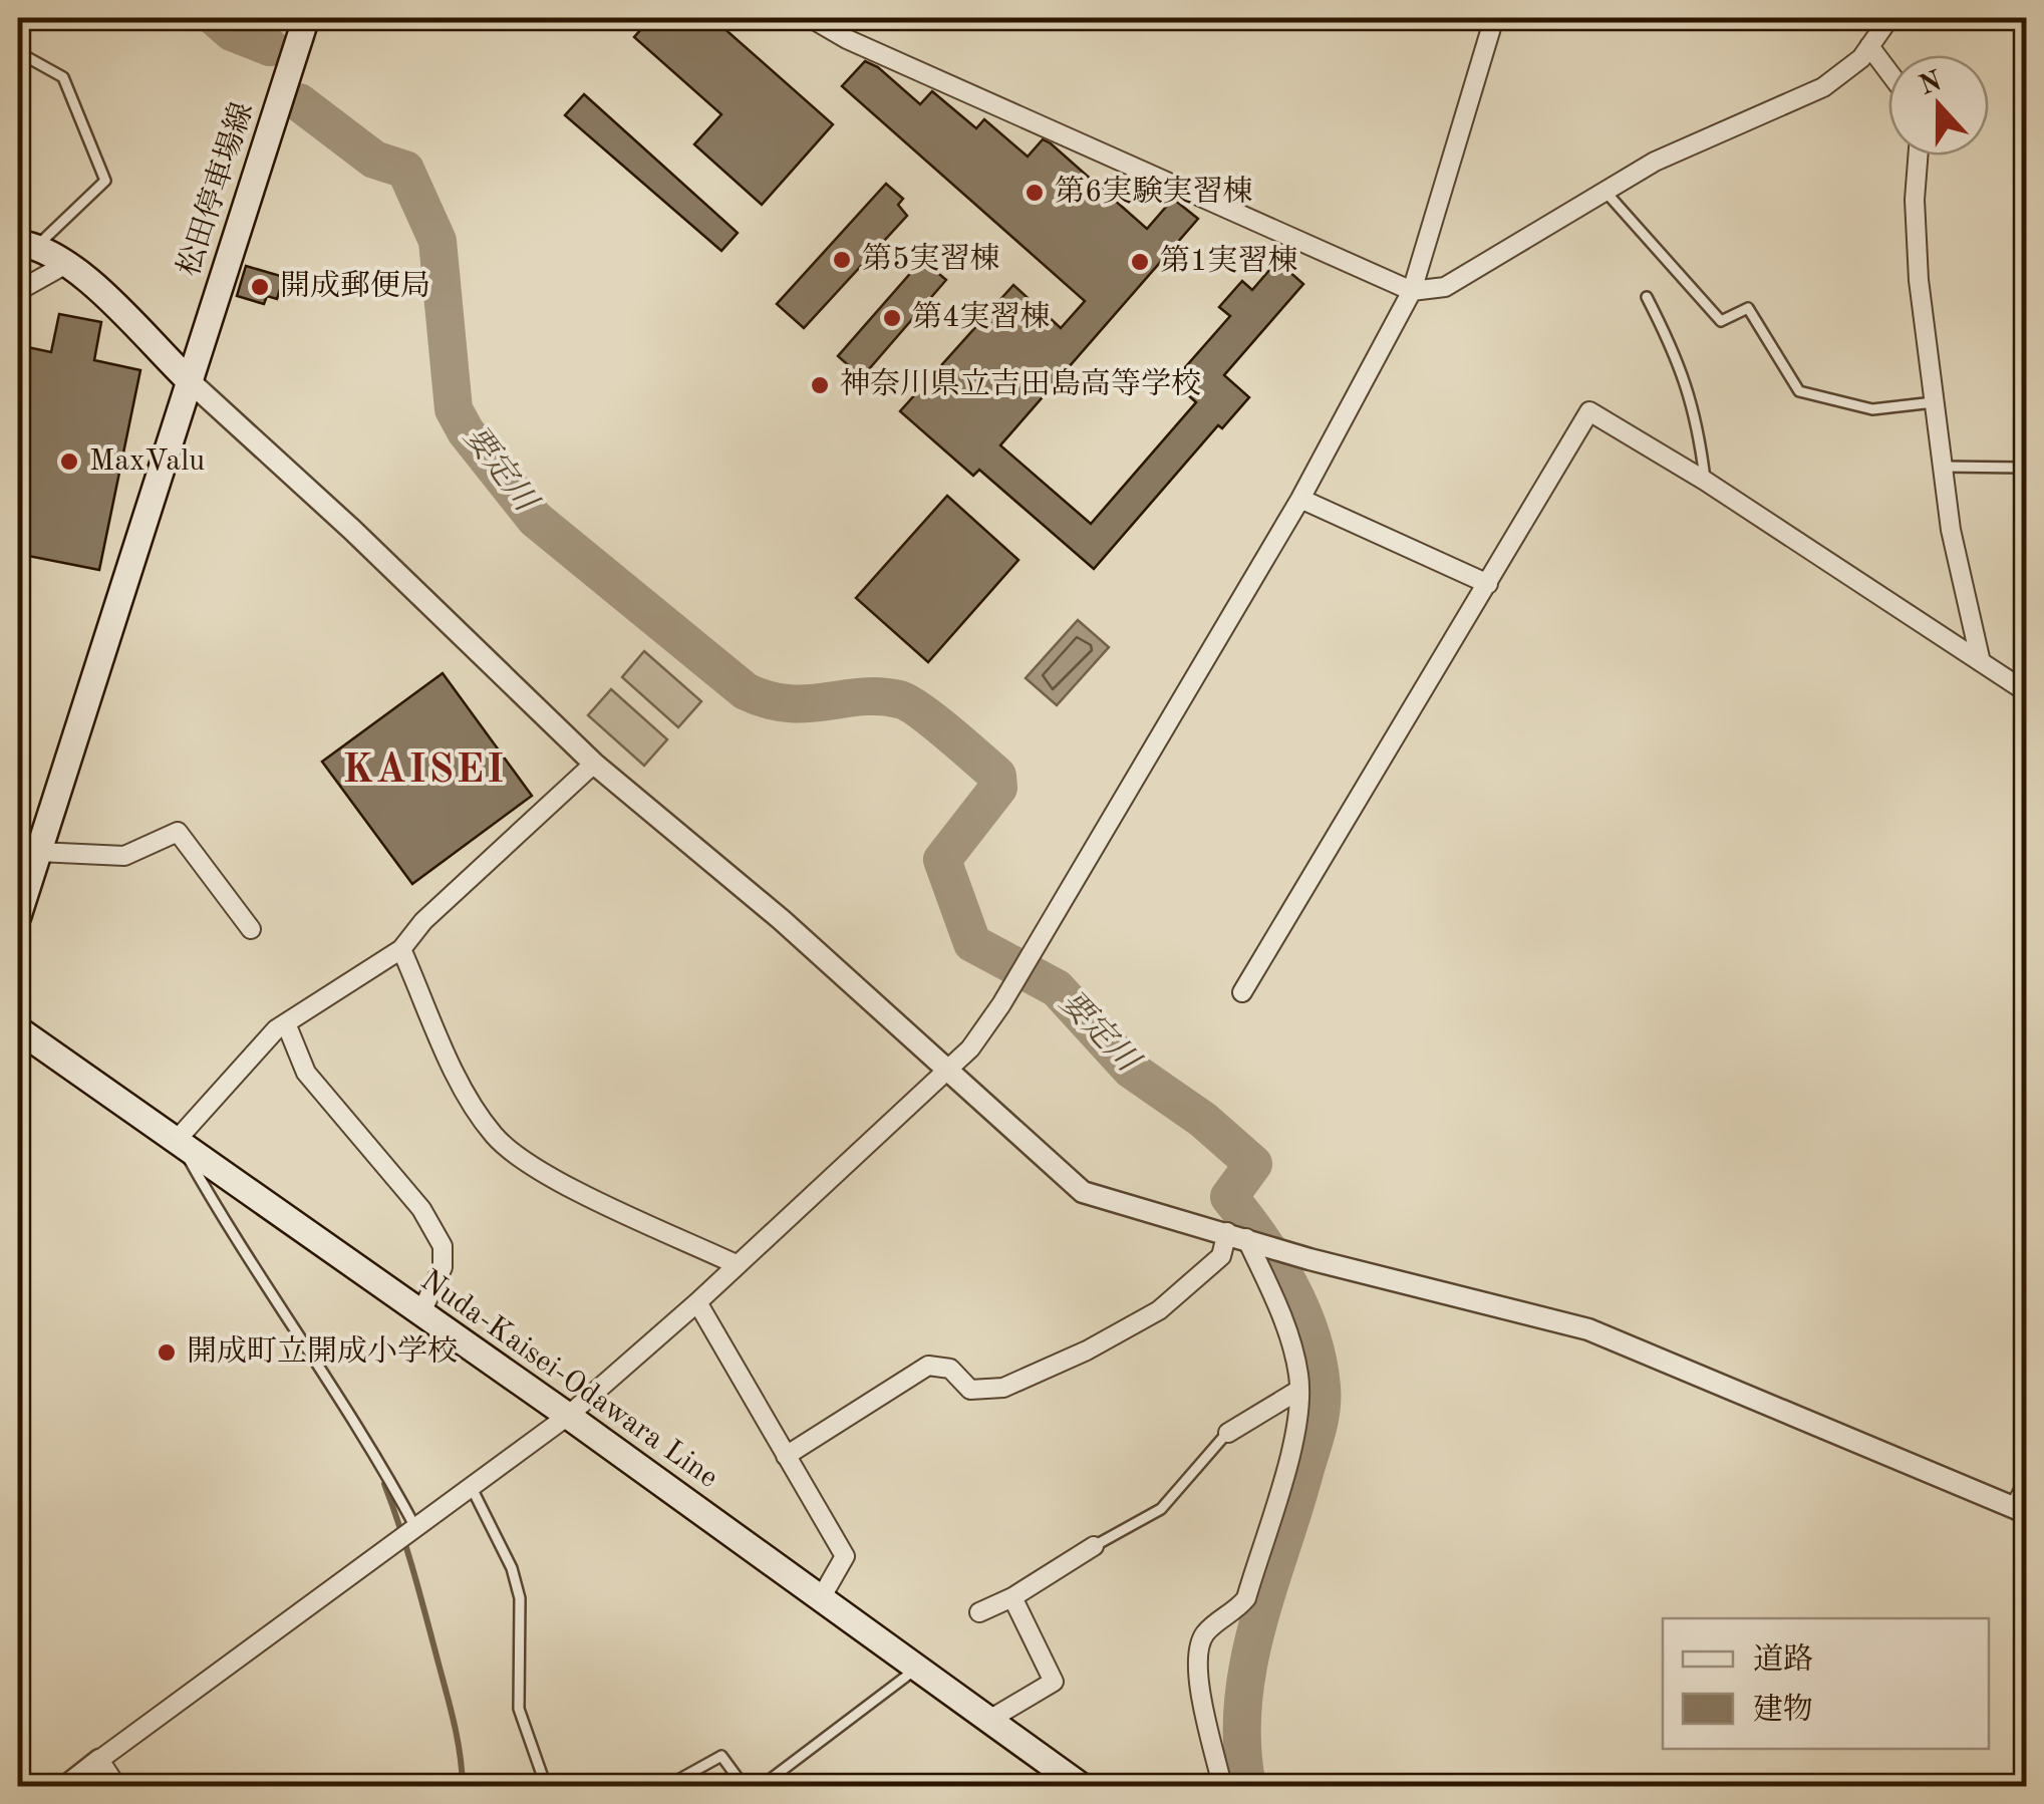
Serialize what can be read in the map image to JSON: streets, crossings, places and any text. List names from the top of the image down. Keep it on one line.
{"streets":{"main road":["松田停車場線","Nuda-Kaisei-Odawara Line"]},"districts":["KAISEI"],"water":["要定川"],"places":["第6実験実習棟","第5実習棟","第1実習棟","開成郵便局","第4実習棟","神奈川県立吉田島高等学校","MaxValu","開成町立開成小学校"],"legend":["道路","建物"],"north":"top"}
